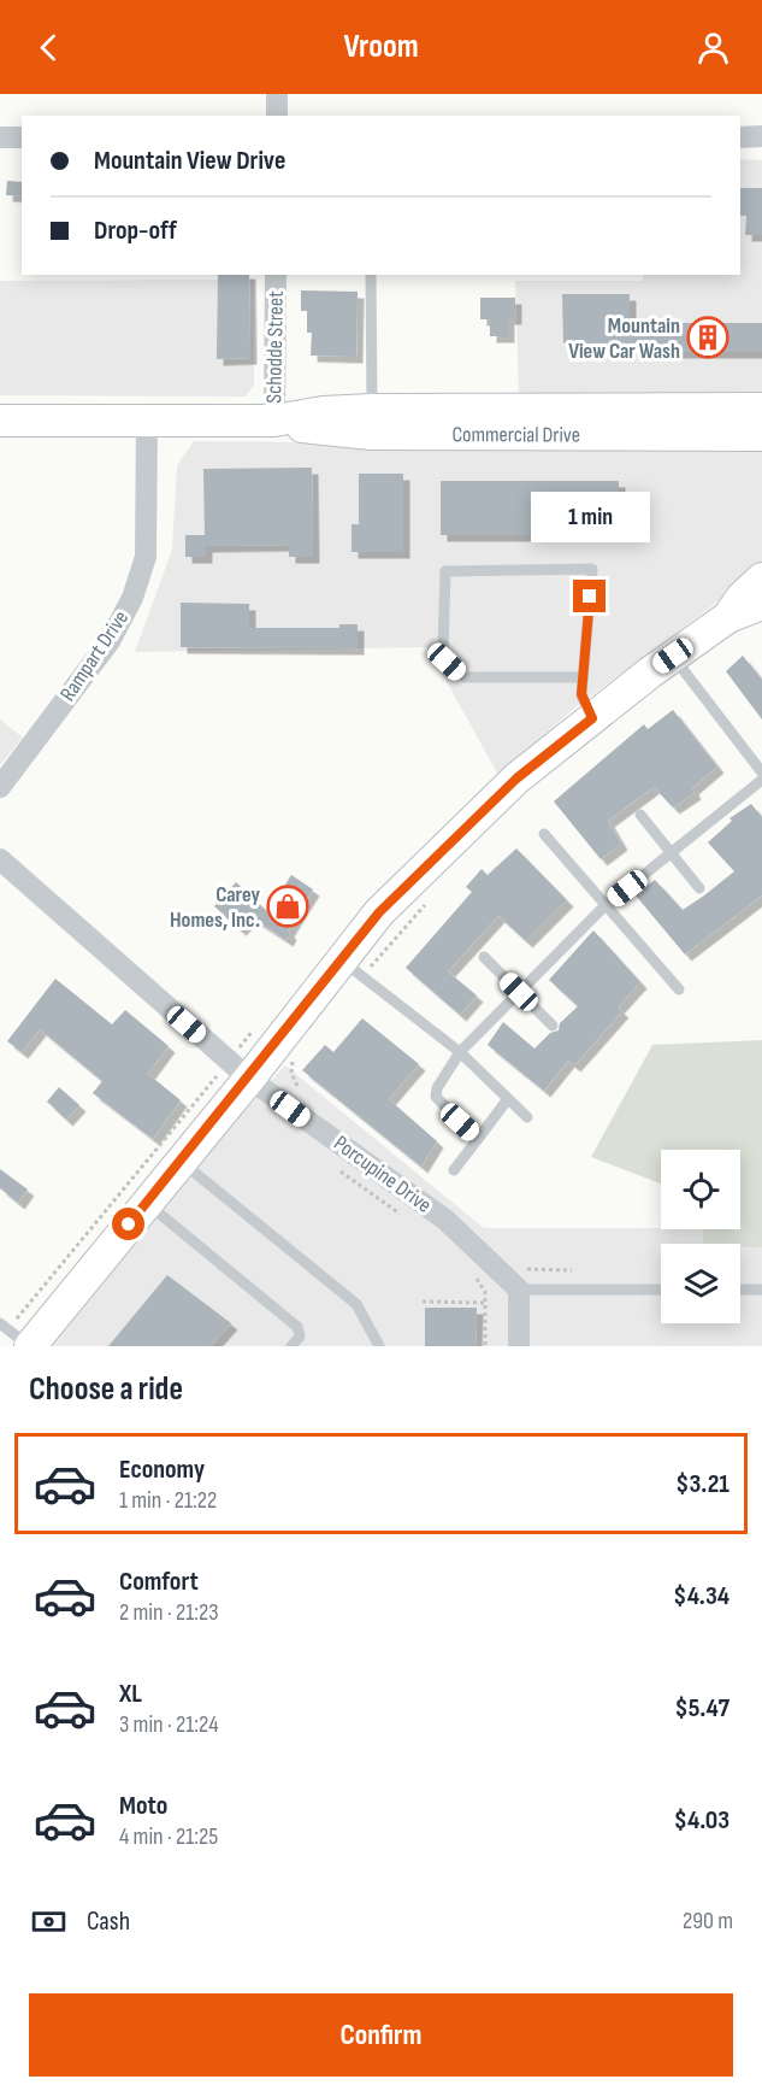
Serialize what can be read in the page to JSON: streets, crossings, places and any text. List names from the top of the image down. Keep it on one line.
{"streets":{"main road":["Commercial Drive"],"street":["Schodde Street","Rampart Drive","Porcupine Drive"]},"crossings":[["Schodde Street","Commercial Drive"],["Commercial Drive","Rampart Drive"]],"places":{"building":["Mountain View Car Wash"],"shop":["Carey Homes, Inc."]},"page":{"header":"Vroom","banner":["Mountain View Drive","Drop-off"],"bubble":"1 min","heading":"Choose a ride","list":[{"name":"Economy","note":"1 min · 21:22","value":"$3.21"},{"name":"Comfort","note":"2 min · 21:23","value":"$4.34"},{"name":"XL","note":"3 min · 21:24","value":"$5.47"},{"name":"Moto","note":"4 min · 21:25","value":"$4.03"}],"pay":["Cash","290 m"],"buttons":"Confirm"}}
